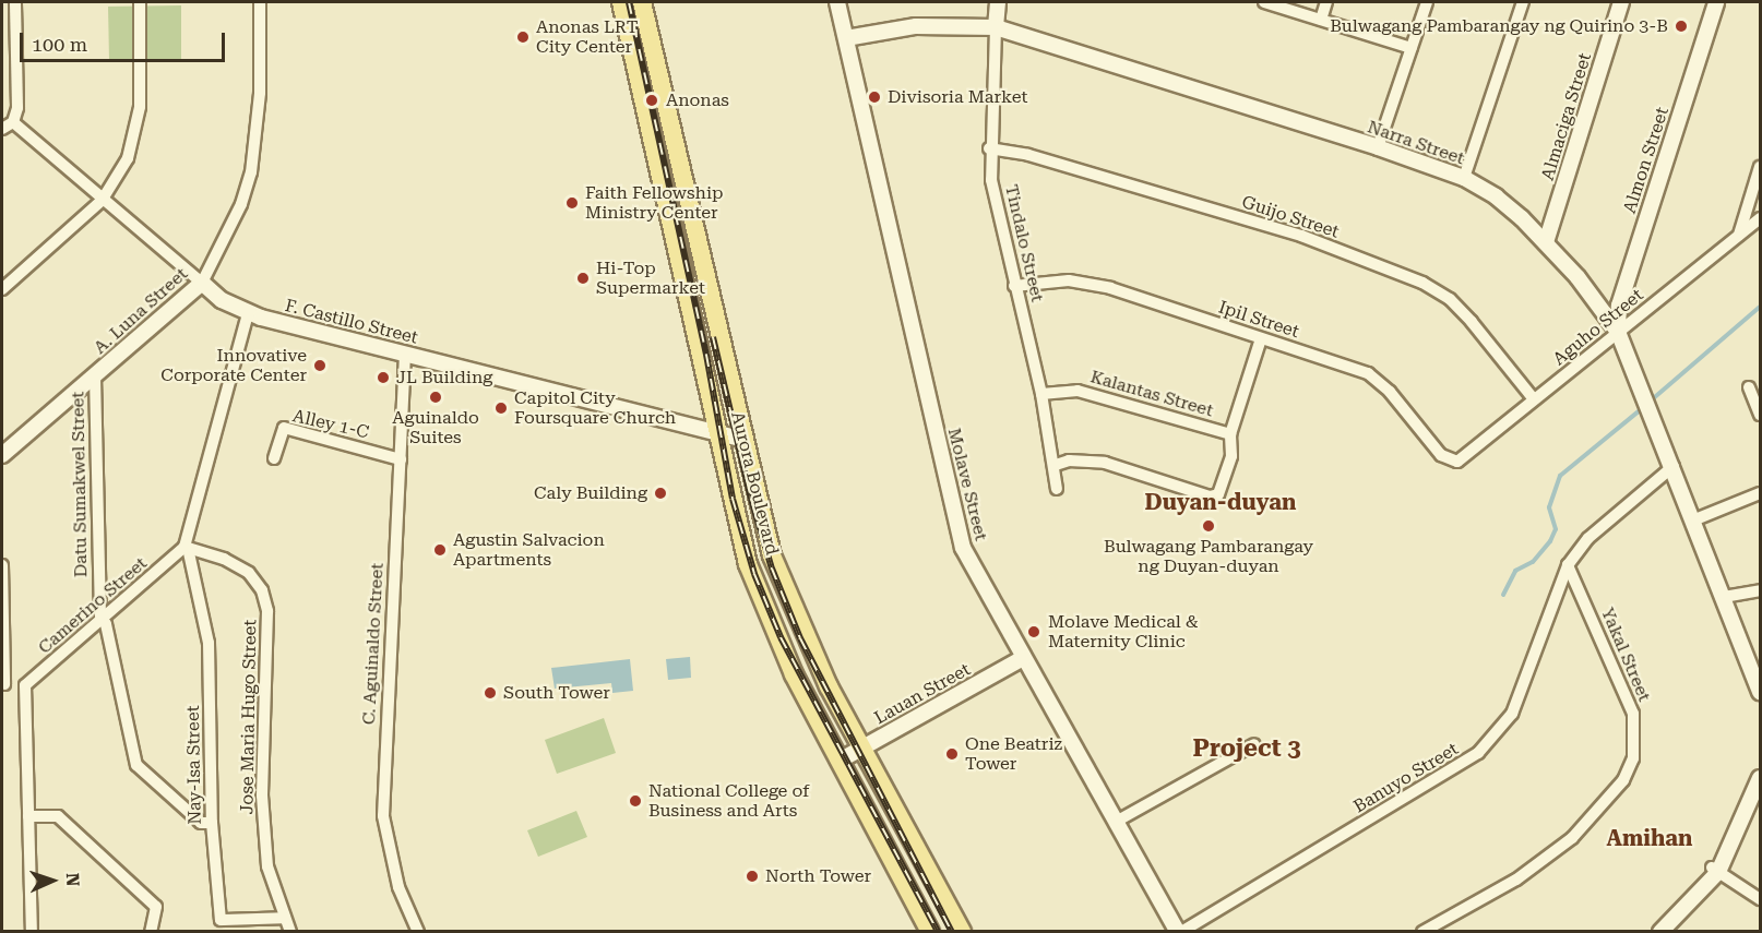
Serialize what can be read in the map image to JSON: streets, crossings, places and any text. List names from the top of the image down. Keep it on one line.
{"streets":{"main road":["Aurora Boulevard"],"street":["Almaciga Street","Narra Street","Almon Street","Guijo Street","Tindalo Street","A. Luna Street","Ipil Street","F. Castillo Street","Aguho Street","Kalantas Street","Alley 1-C","Datu Sumakwel Street","Molave Street","Camerino Street","C. Aguinaldo Street","Yakal Street","Lauan Street","Jose Maria Hugo Street","Nay-Isa Street","Banuyo Street"]},"crossings":[["Almaciga Street","Narra Street"],["Narra Street","Almon Street"],["Narra Street","Tindalo Street"],["Narra Street","Aguho Street"],["Narra Street","Molave Street"],["Narra Street","Banuyo Street"],["Almon Street","Aguho Street"],["Guijo Street","Tindalo Street"],["Guijo Street","Aguho Street"],["Tindalo Street","Ipil Street"],["Tindalo Street","Kalantas Street"],["A. Luna Street","F. Castillo Street"],["A. Luna Street","Datu Sumakwel Street"],["Ipil Street","Aguho Street"],["Ipil Street","Kalantas Street"],["F. Castillo Street","Aurora Boulevard"],["F. Castillo Street","C. Aguinaldo Street"],["Alley 1-C","C. Aguinaldo Street"],["Aurora Boulevard","Lauan Street"],["Datu Sumakwel Street","Camerino Street"],["Datu Sumakwel Street","Nay-Isa Street"],["Molave Street","Lauan Street"],["Molave Street","Banuyo Street"],["Camerino Street","Jose Maria Hugo Street"],["Camerino Street","Nay-Isa Street"],["Yakal Street","Banuyo Street"],["Jose Maria Hugo Street","Nay-Isa Street"]],"districts":["Duyan-duyan","Project 3","Amihan"],"places":["Bulwagang Pambarangay ng Quirino 3-B","Anonas LRT City Center","Divisoria Market","Anonas","Faith Fellowship Ministry Center","Hi-Top Supermarket","Innovative Corporate Center","JL Building","Aguinaldo Suites","Capitol City Foursquare Church","Caly Building","Bulwagang Pambarangay ng Duyan-duyan","Agustin Salvacion Apartments","Molave Medical & Maternity Clinic","South Tower","One Beatriz Tower","National College of Business and Arts","North Tower"],"scale_bar":"100 m","north":"right"}
